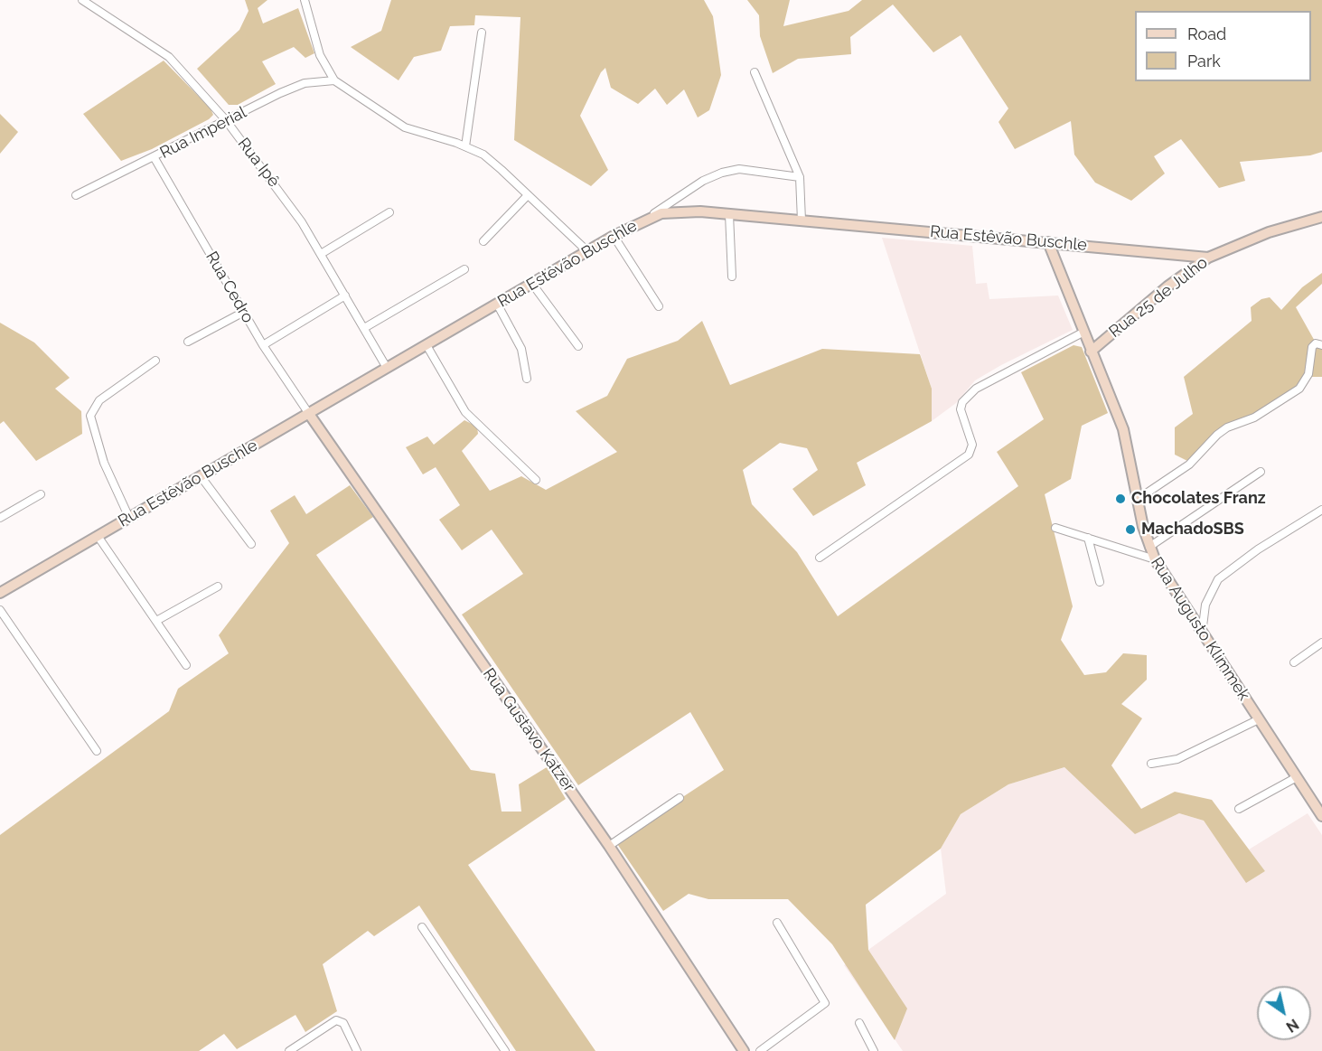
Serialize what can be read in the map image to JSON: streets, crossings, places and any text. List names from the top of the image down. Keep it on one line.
{"streets":{"street":["Rua Imperial","Rua Ipê","Rua Estêvão Buschle","Rua Cedro","Rua 25 de Julho","Rua Augusto Klimmek","Rua Gustavo Katzer"]},"crossings":[["Rua Imperial","Rua Ipê"],["Rua Imperial","Rua Cedro"],["Rua Ipê","Rua Estêvão Buschle"],["Rua Estêvão Buschle","Rua Cedro"],["Rua Estêvão Buschle","Rua 25 de Julho"],["Rua Estêvão Buschle","Rua Augusto Klimmek"],["Rua Estêvão Buschle","Rua Gustavo Katzer"],["Rua Cedro","Rua Gustavo Katzer"],["Rua 25 de Julho","Rua Augusto Klimmek"]],"places":["Chocolates Franz","MachadoSBS"],"legend":["Road","Park"],"north":"bottom right"}
